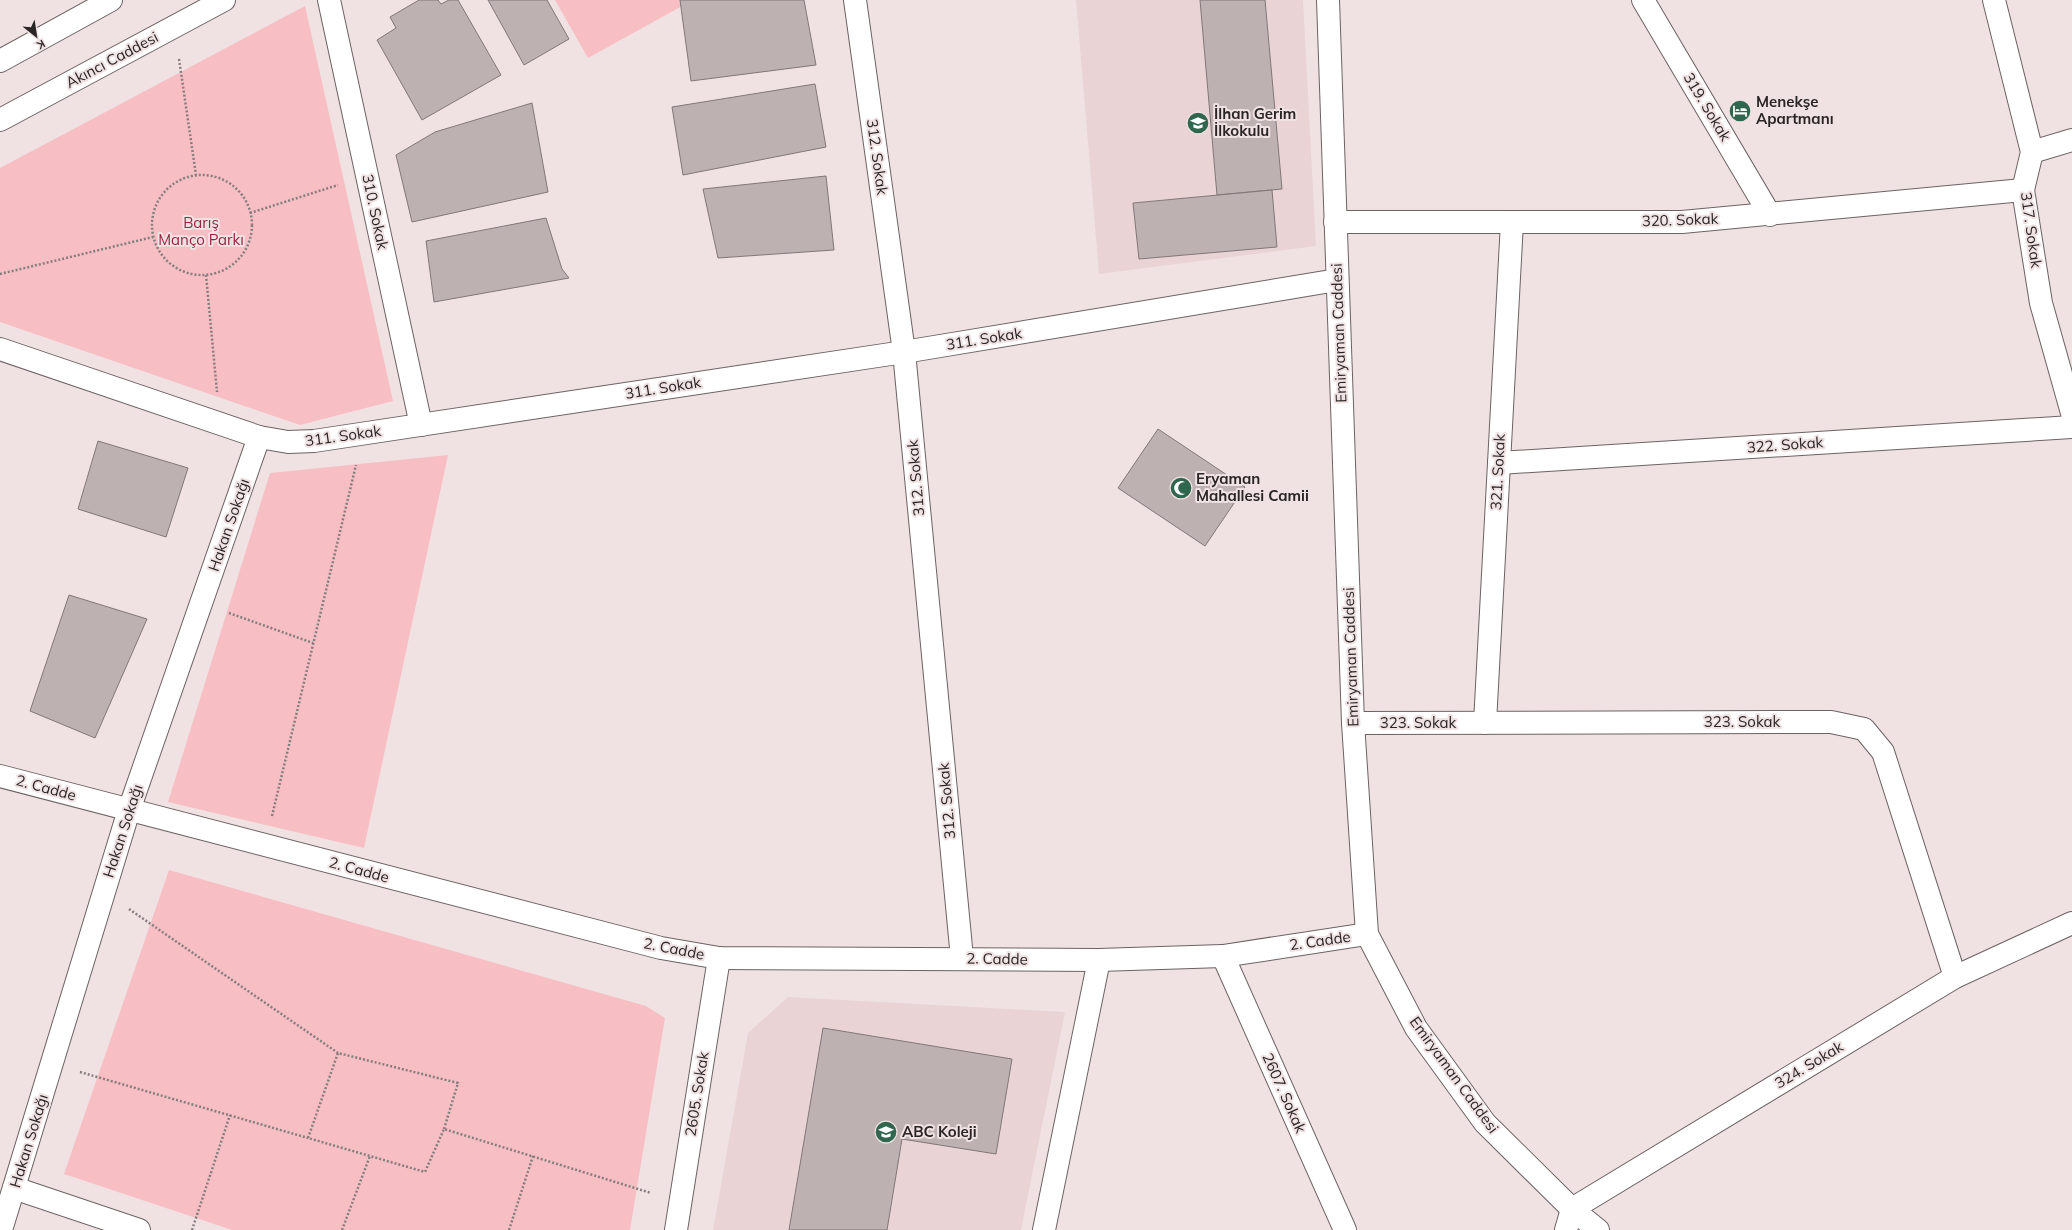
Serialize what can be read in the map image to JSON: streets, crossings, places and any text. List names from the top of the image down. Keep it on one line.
{"streets":{"street":["Akıncı Caddesi","319. Sokak","312. Sokak","310. Sokak","320. Sokak","317. Sokak","Emiryaman Caddesi","311. Sokak","322. Sokak","321. Sokak","Hakan Sokağı","323. Sokak","2. Cadde","324. Sokak","2607. Sokak","2605. Sokak"]},"crossings":[["319. Sokak","320. Sokak"],["312. Sokak","311. Sokak"],["312. Sokak","2. Cadde"],["310. Sokak","311. Sokak"],["320. Sokak","317. Sokak"],["320. Sokak","Emiryaman Caddesi"],["320. Sokak","321. Sokak"],["Emiryaman Caddesi","311. Sokak"],["Emiryaman Caddesi","323. Sokak"],["Emiryaman Caddesi","2. Cadde"],["Emiryaman Caddesi","324. Sokak"],["311. Sokak","Hakan Sokağı"],["322. Sokak","321. Sokak"],["321. Sokak","323. Sokak"],["Hakan Sokağı","2. Cadde"],["323. Sokak","324. Sokak"],["2. Cadde","2607. Sokak"],["2. Cadde","2605. Sokak"]],"parks":["Barış Manço Parkı"],"places":{"hotel":["Menekşe Apartmanı"],"school or university":["İlhan Gerim İlkokulu","ABC Koleji"],"mosque":["Eryaman Mahallesi Camii"]},"north":"bottom right"}
